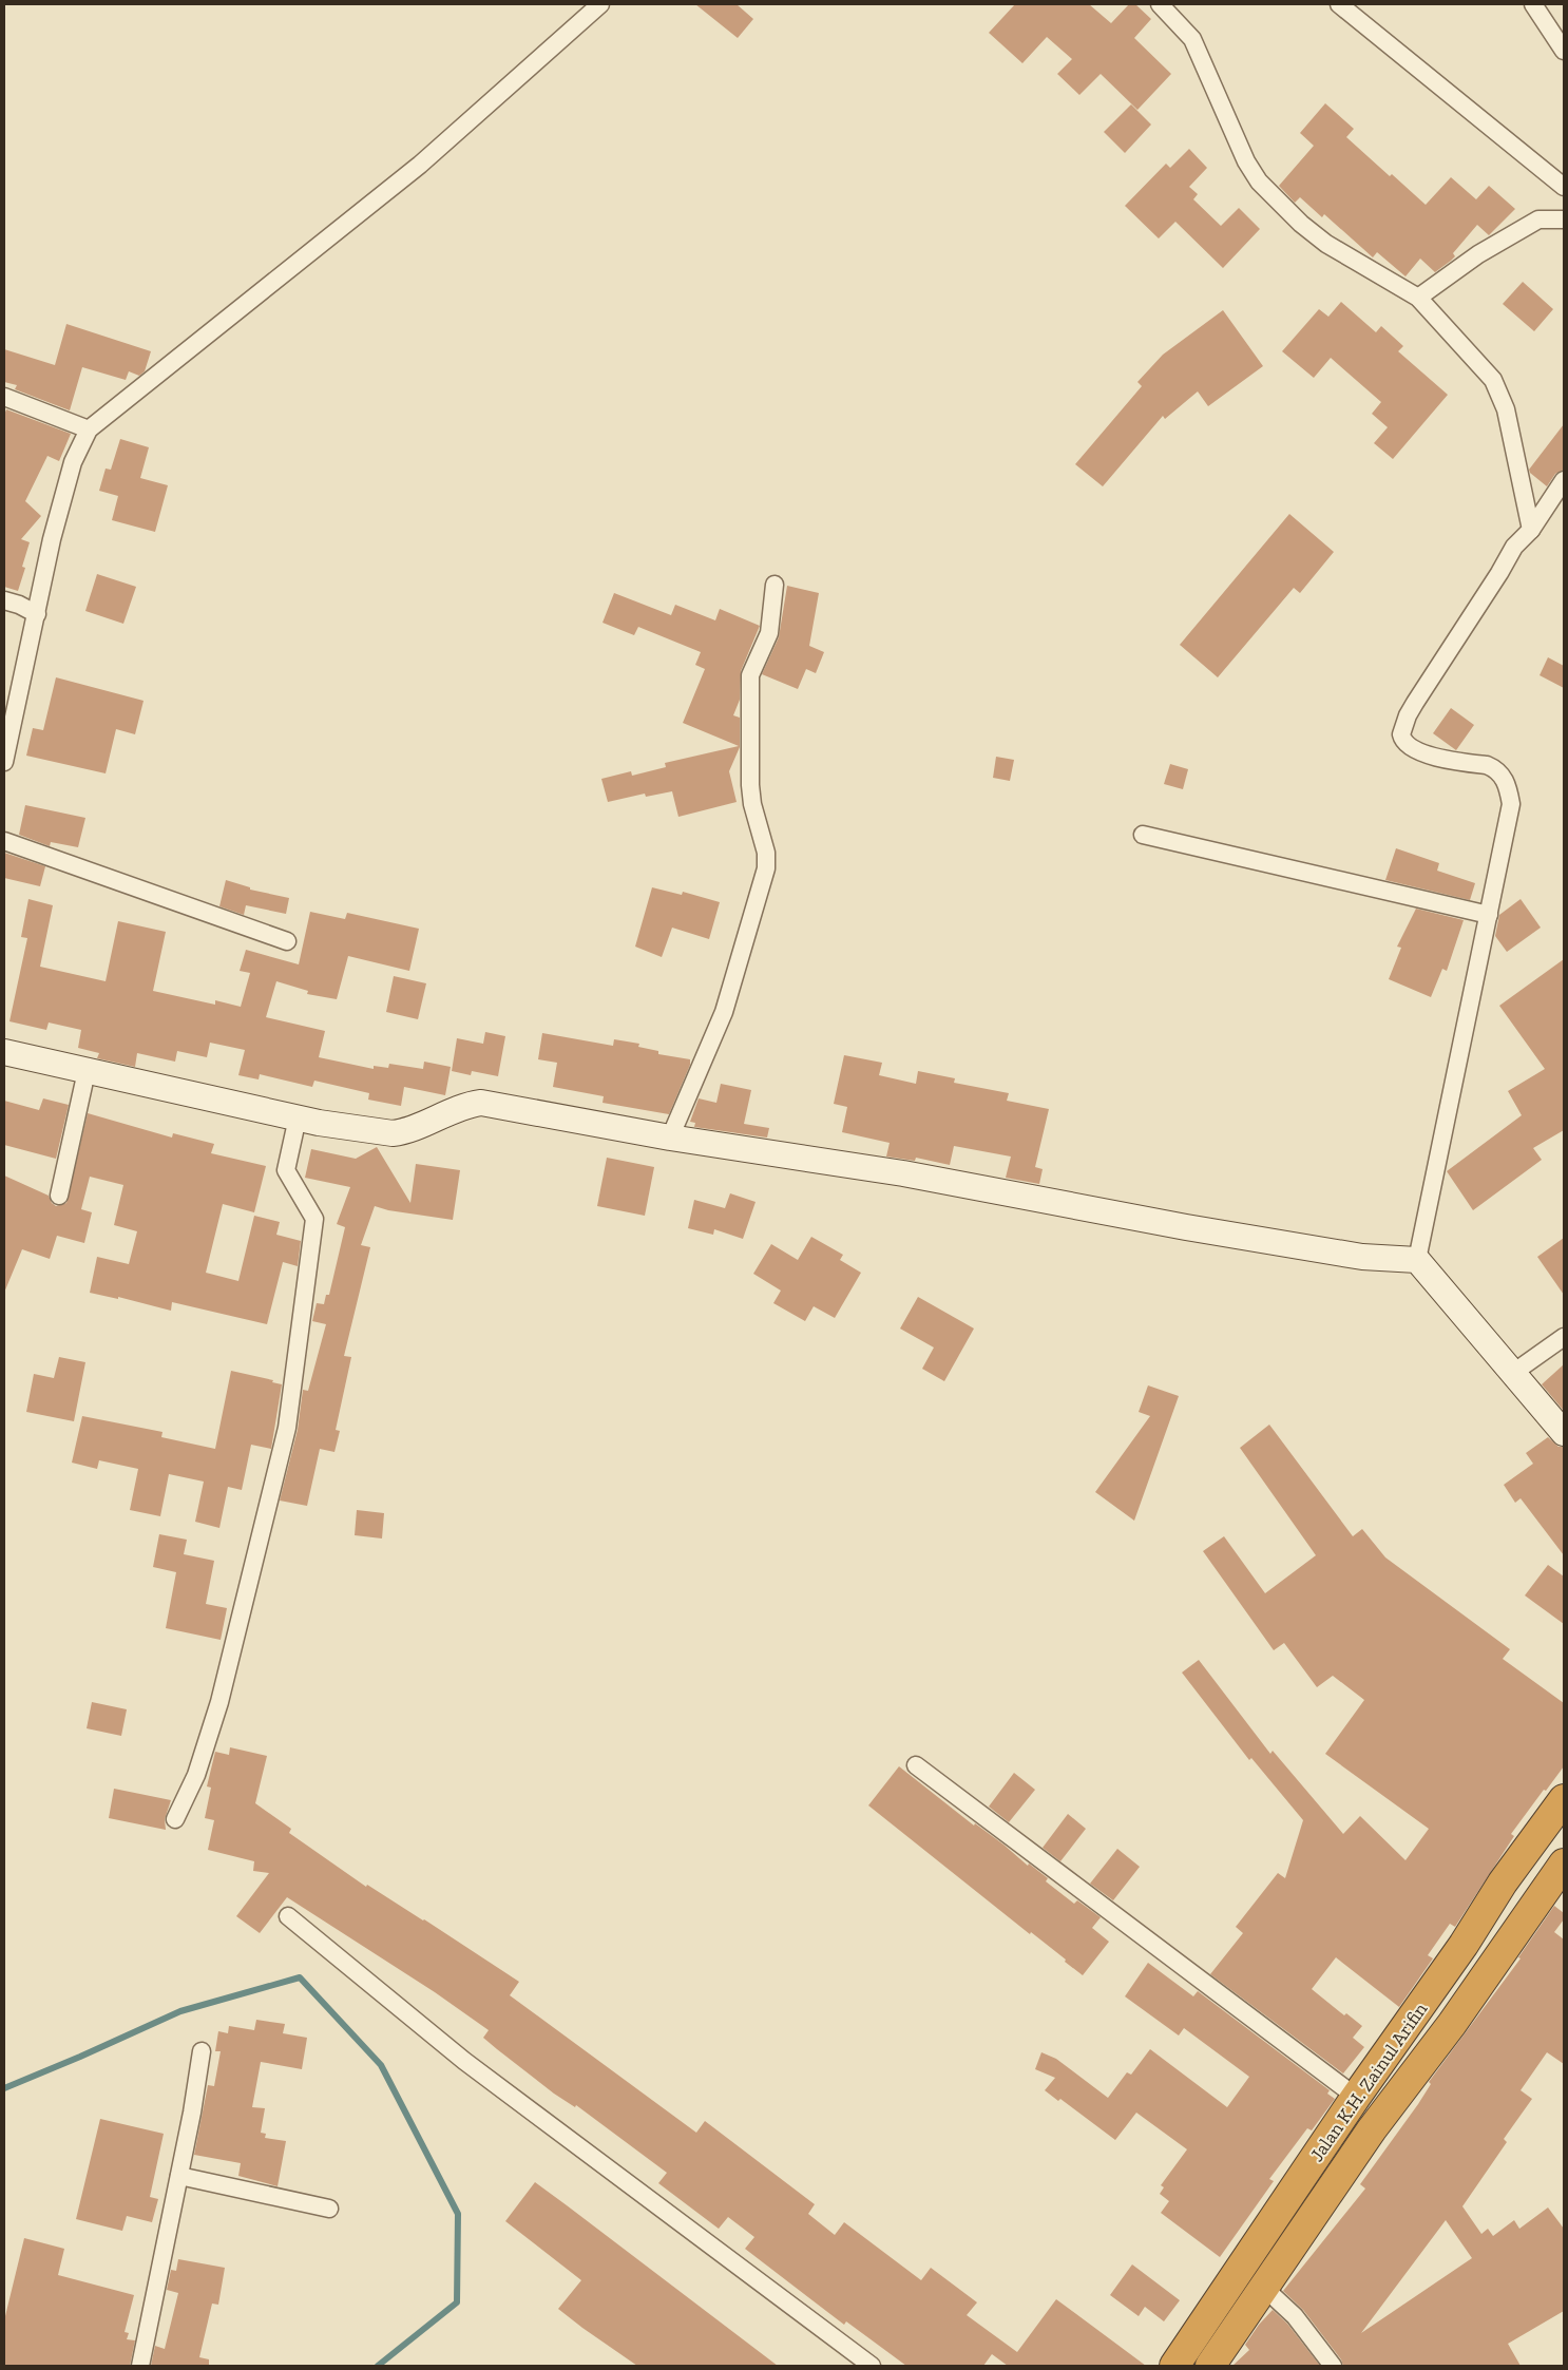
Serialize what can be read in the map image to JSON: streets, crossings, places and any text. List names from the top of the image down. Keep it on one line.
{"streets":{"highway":["Jalan K.H. Zainul Arifin"]}}
